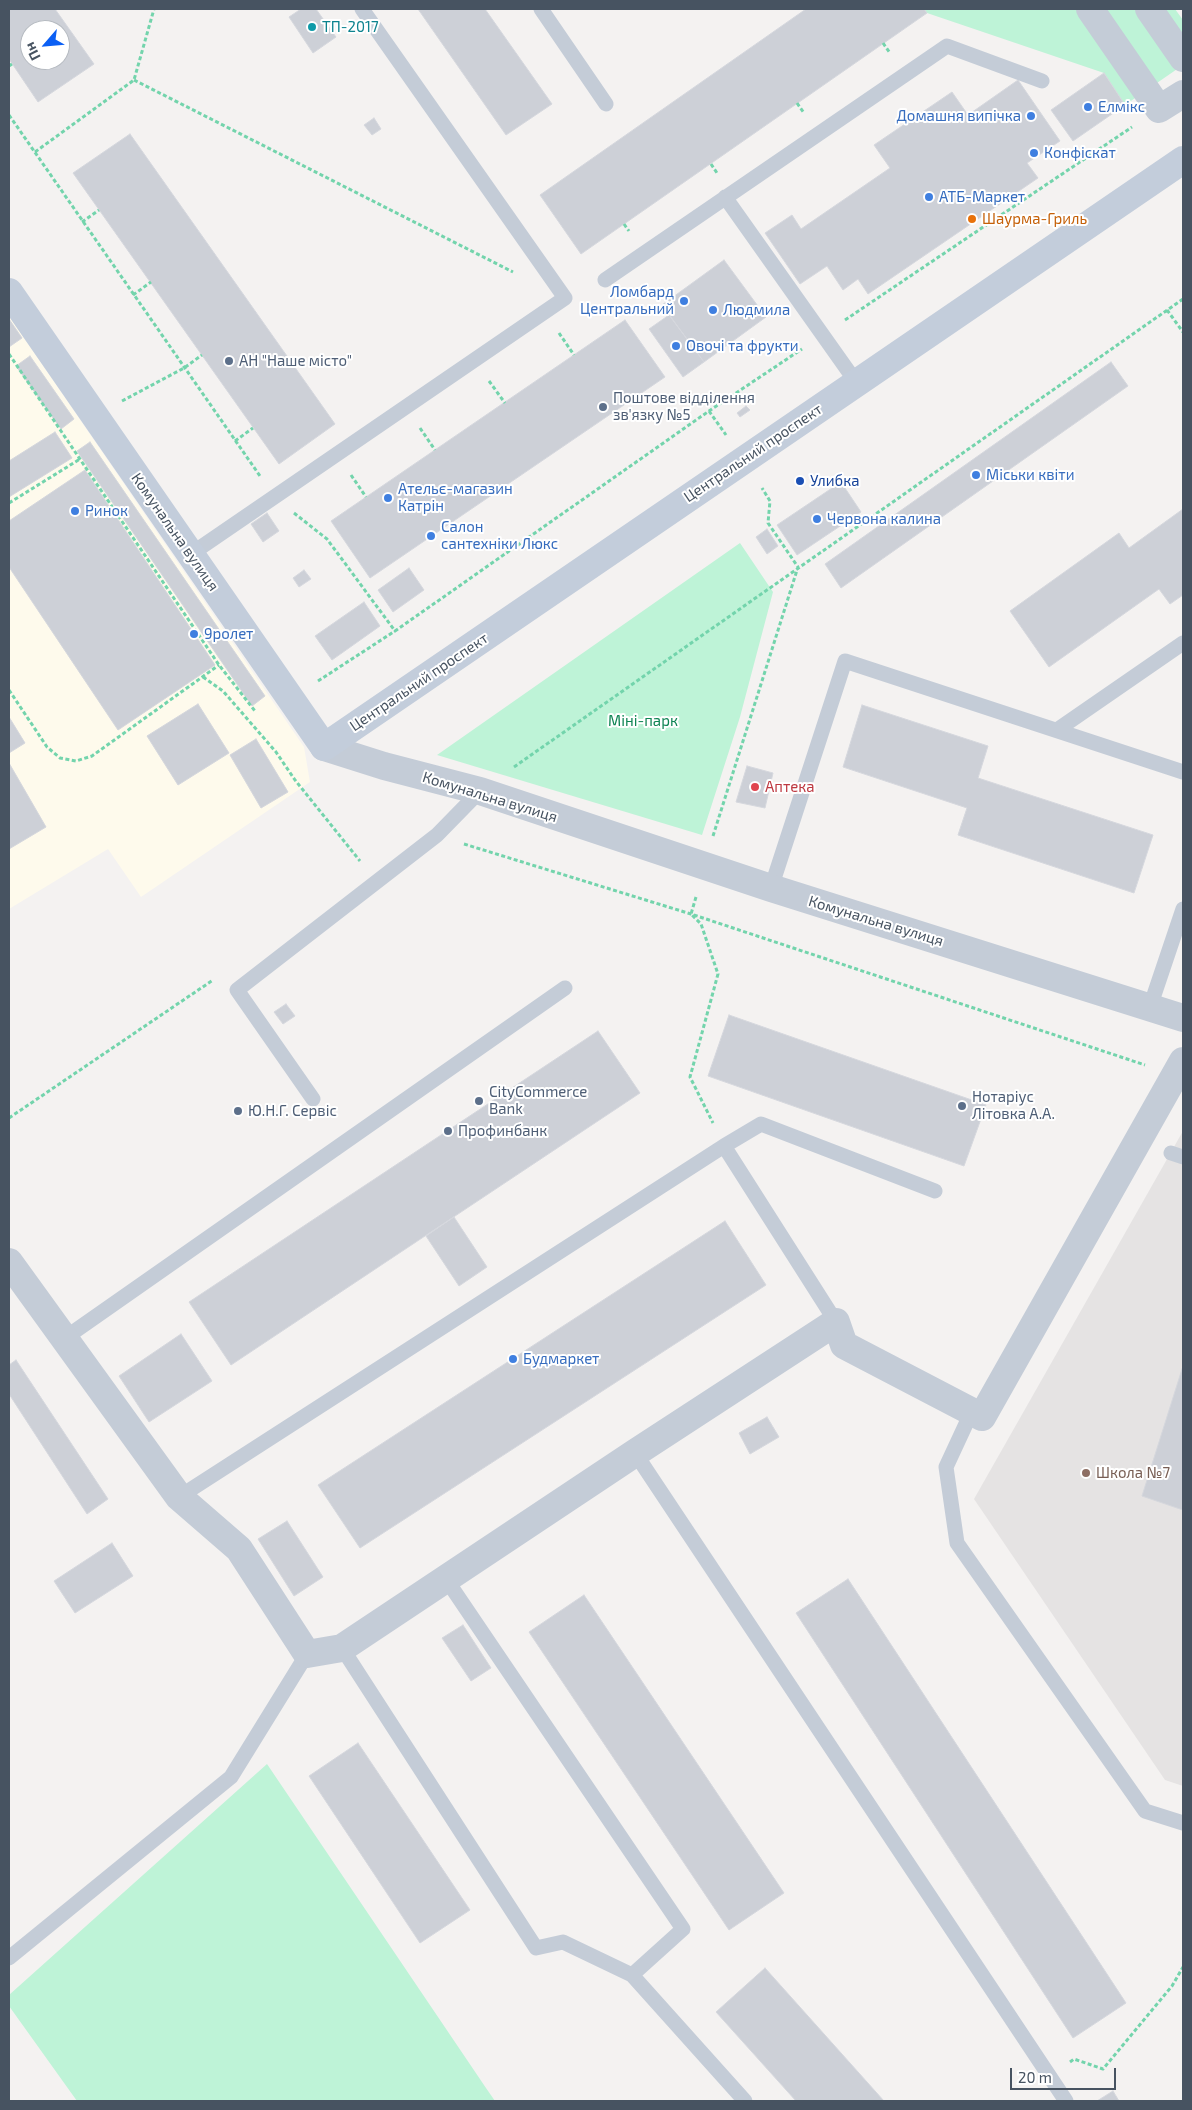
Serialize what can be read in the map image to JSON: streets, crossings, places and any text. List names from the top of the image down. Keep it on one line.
{"streets":{"main road":["Центральний проспект","Комунальна вулиця"]},"crossings":[["Центральний проспект","Комунальна вулиця"]],"parks":["Міні-парк"],"places":["ТП-2017","Елмікс","Домашня випічка","Конфіскат","АТБ-Маркет","Шаурма-Гриль","Ломбард Центральний","Людмила","Овочі та фрукти","АН \"Наше місто\"","Поштове відділення зв'язку №5","Міськи квіти","Улибка","Ательє-магазин Катрін","Ринок","Червона калина","Салон сантехніки Люкс","9ролет","Аптека","CityCommerce Bank","Нотаріус Літовка А.А.","Ю.Н.Г. Сервіс","Профинбанк","Будмаркет","Школа №7"],"scale_bar":"20 m","north":"bottom left"}
